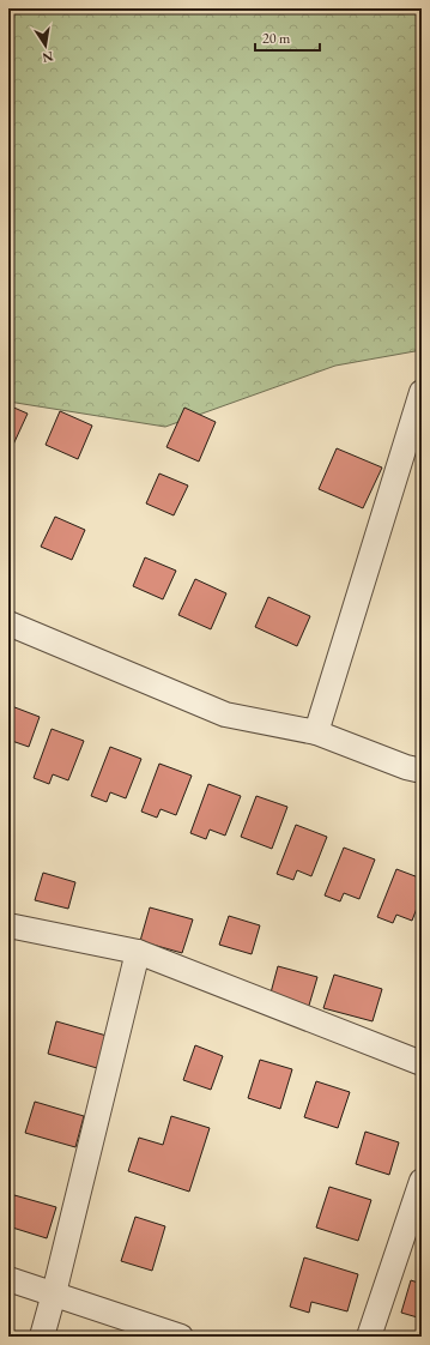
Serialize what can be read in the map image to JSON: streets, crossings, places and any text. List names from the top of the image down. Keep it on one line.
{"scale_bar":"20 m","north":"bottom"}
